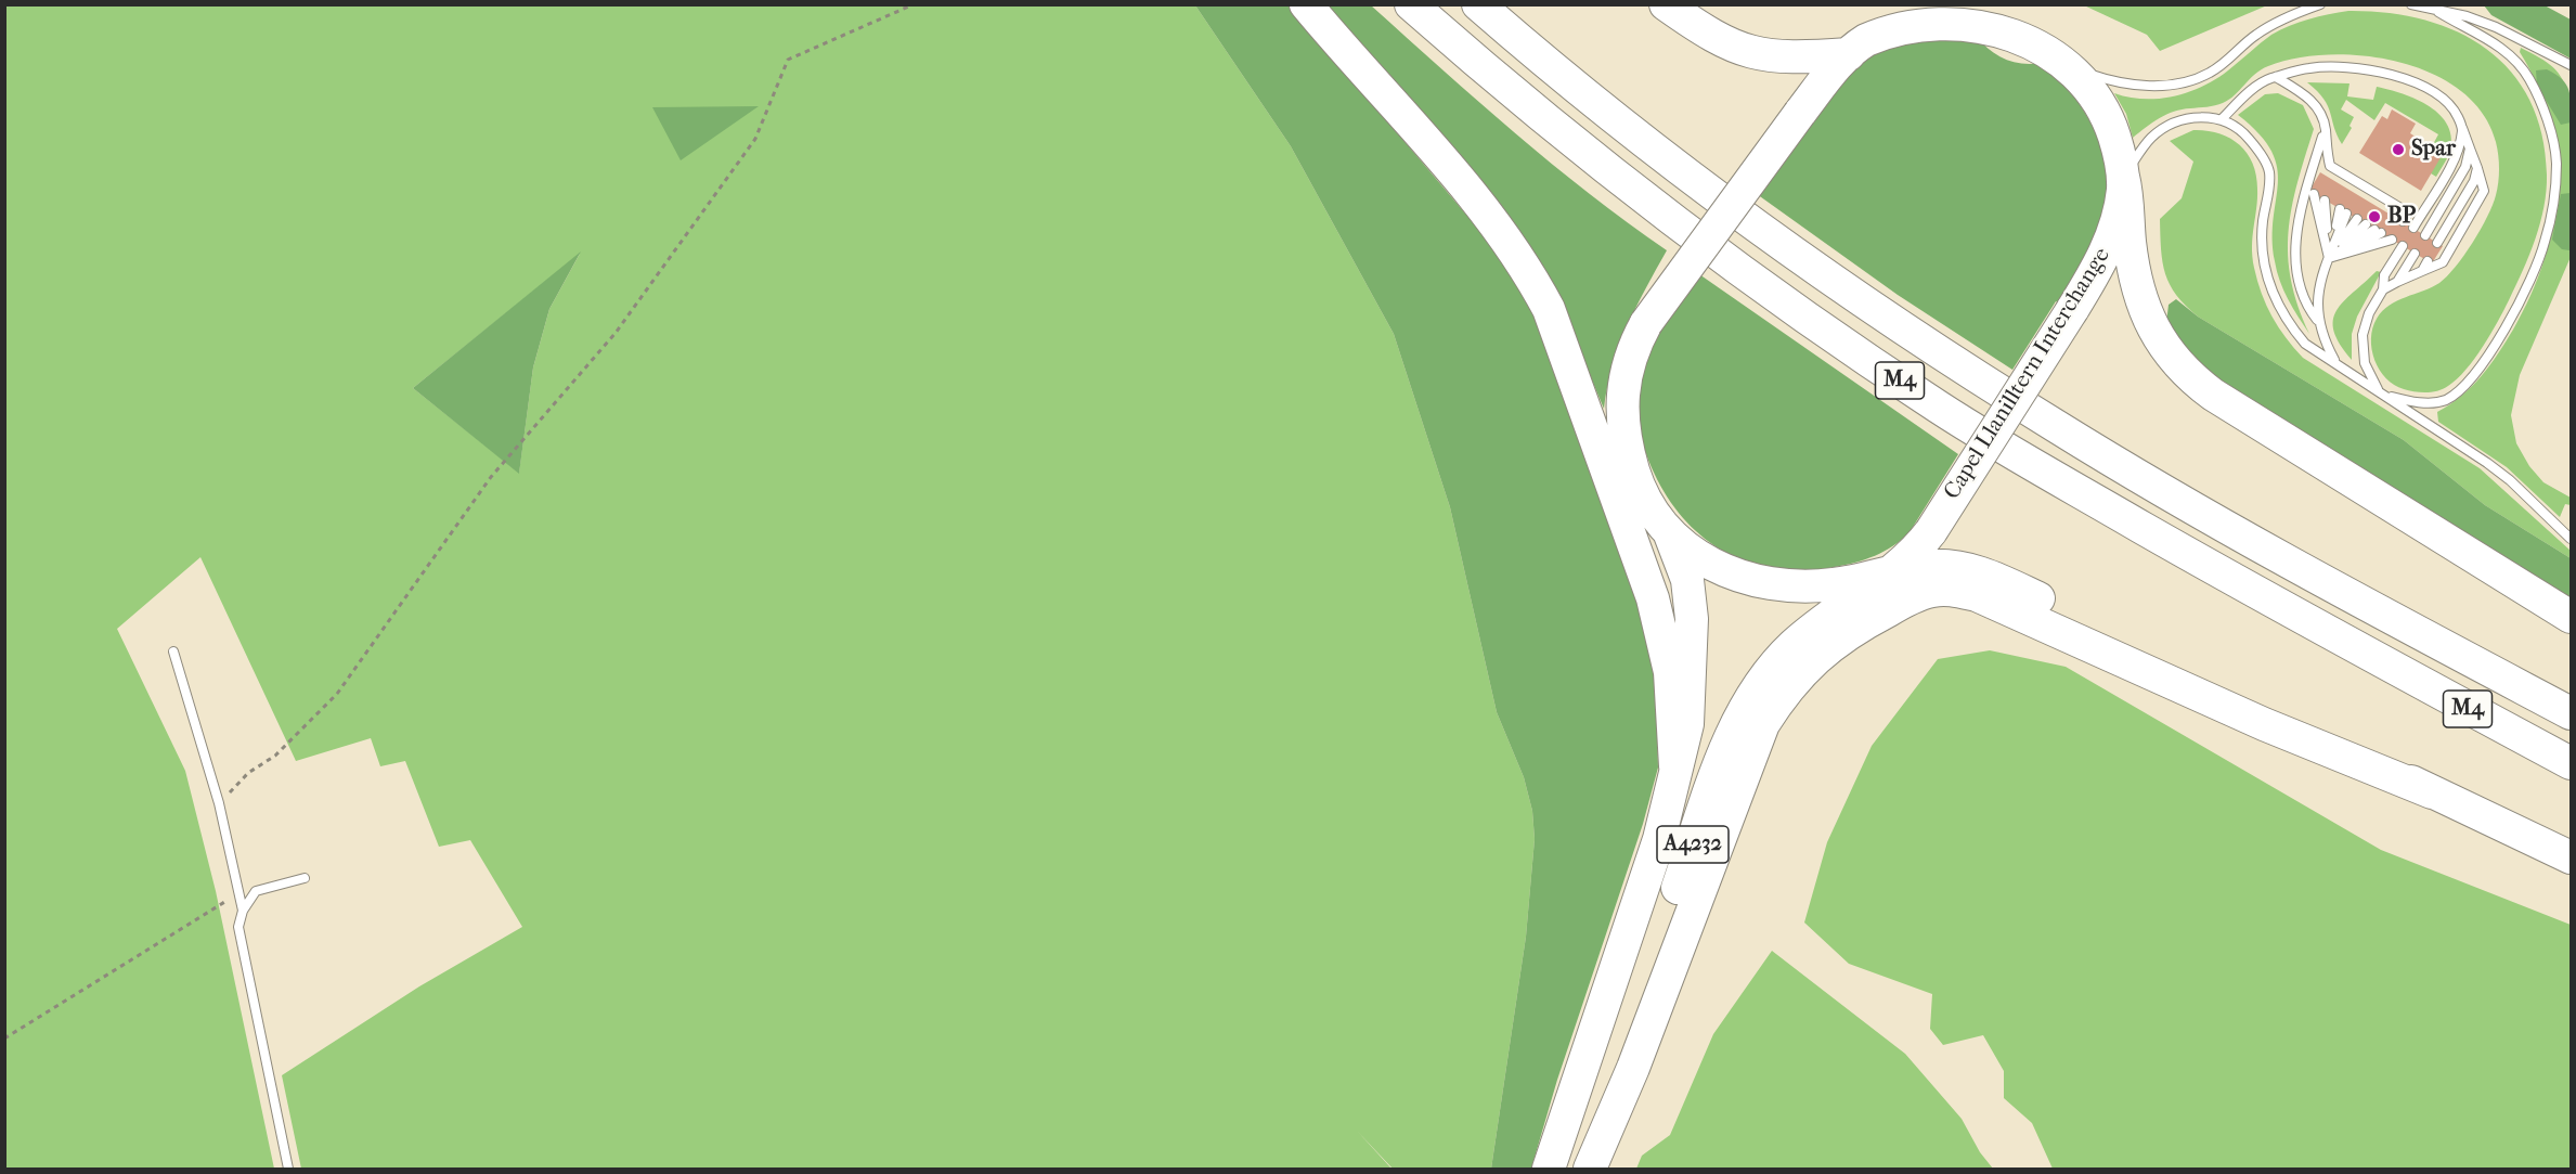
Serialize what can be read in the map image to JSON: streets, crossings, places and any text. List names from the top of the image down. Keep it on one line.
{"streets":{"highway":["Capel Llanilltern Interchange","M4","A4232"]},"crossings":[["Capel Llanilltern Interchange","A4232"]],"places":["Spar","BP"]}
